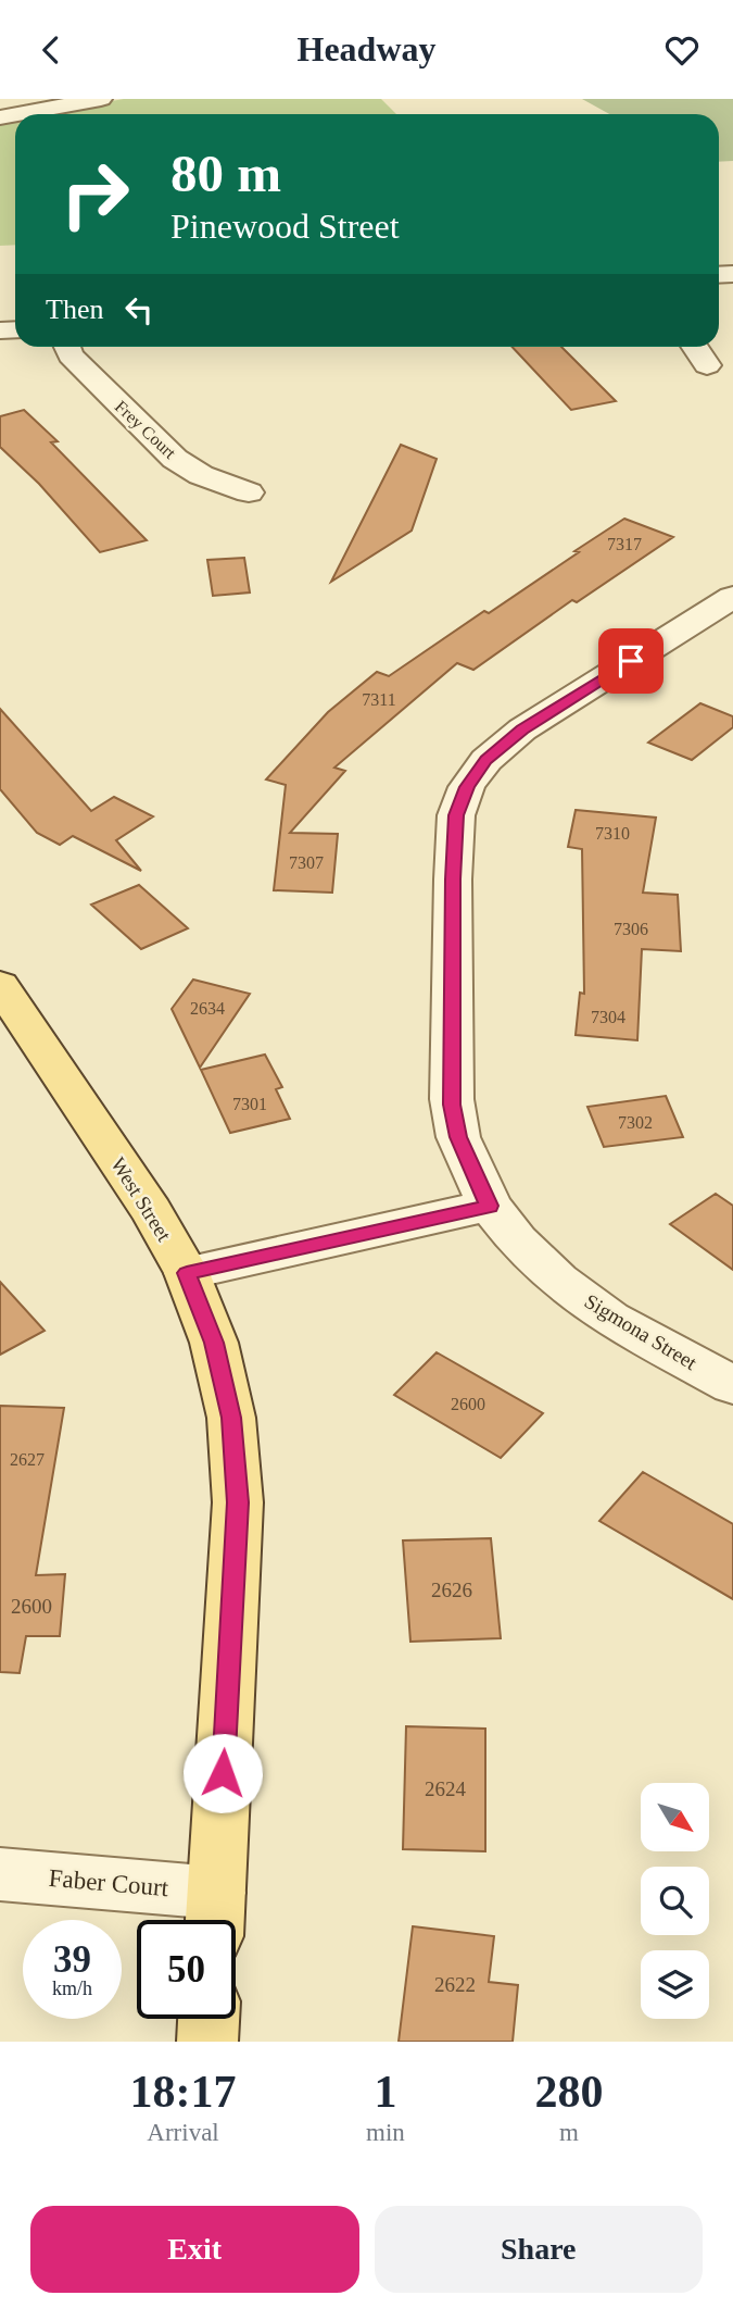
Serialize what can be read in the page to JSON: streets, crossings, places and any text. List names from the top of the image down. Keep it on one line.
{"streets":{"main road":["West Street"],"street":["Frey Court","Sigmona Street","Faber Court"]},"crossings":[["West Street","Faber Court"]],"house_numbers":["7317","7311","7310","7307","7306","2634","7304","7301","7302","2600","2627","2626","2600","2624","2622"],"north":"bottom right","page":{"header":"Headway","turn":["80 m","Pinewood Street"],"then":"Then","speed":"39 km/h","limit":"50","eta":["18:17","Arrival","1","min","280","m"],"buttons":["Exit","Share"]}}
